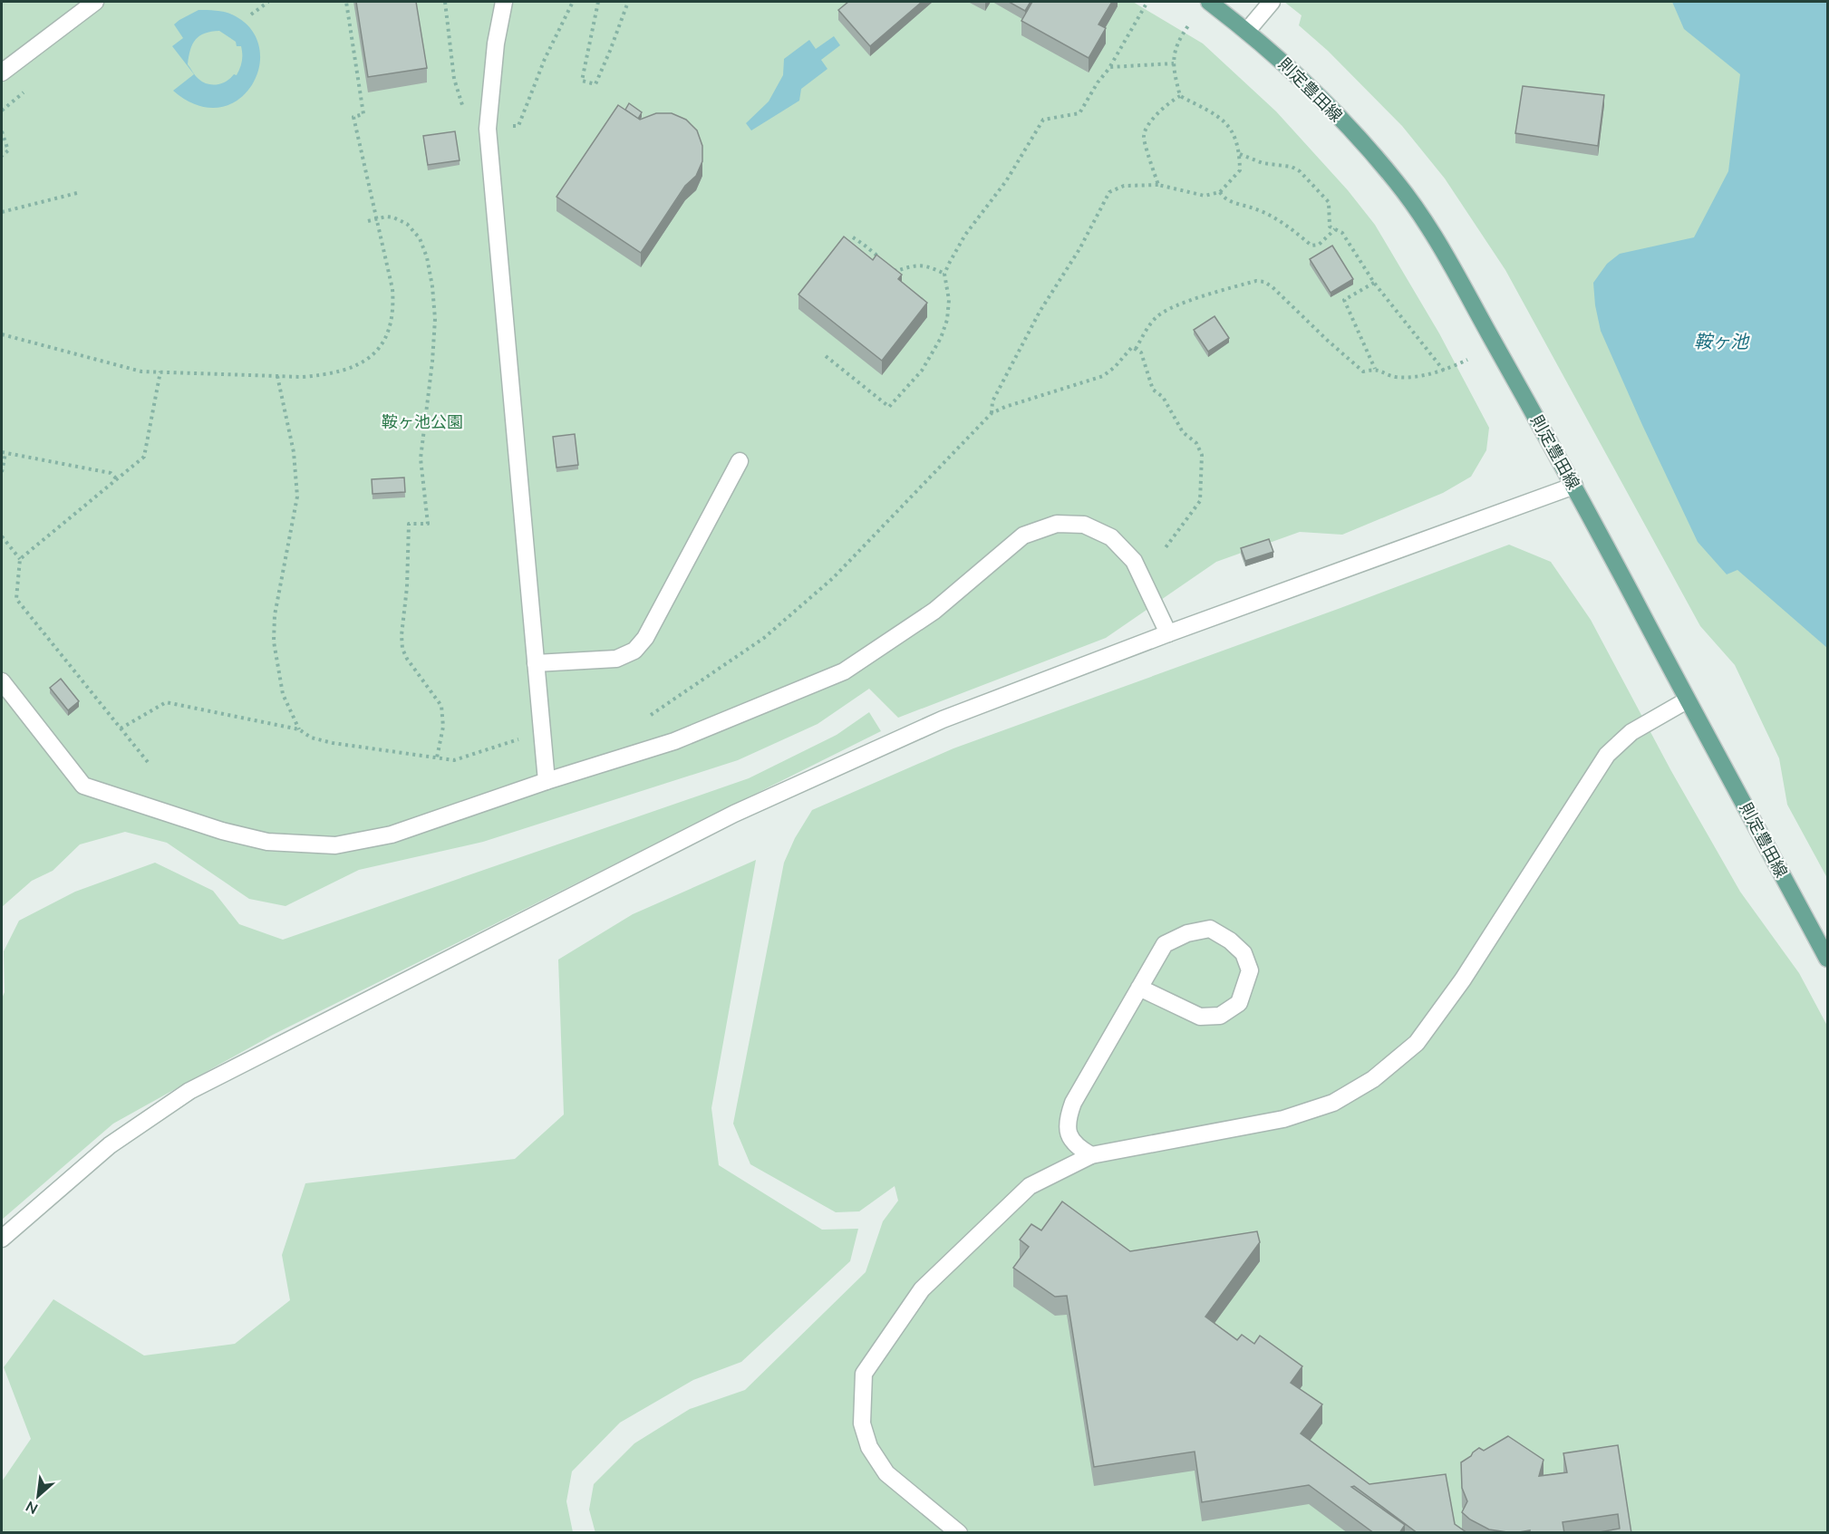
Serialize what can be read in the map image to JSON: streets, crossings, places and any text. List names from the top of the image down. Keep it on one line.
{"streets":{"main road":["則定豊田線"]},"water":["鞍ヶ池"],"parks":["鞍ヶ池公園"],"north":"bottom left"}
